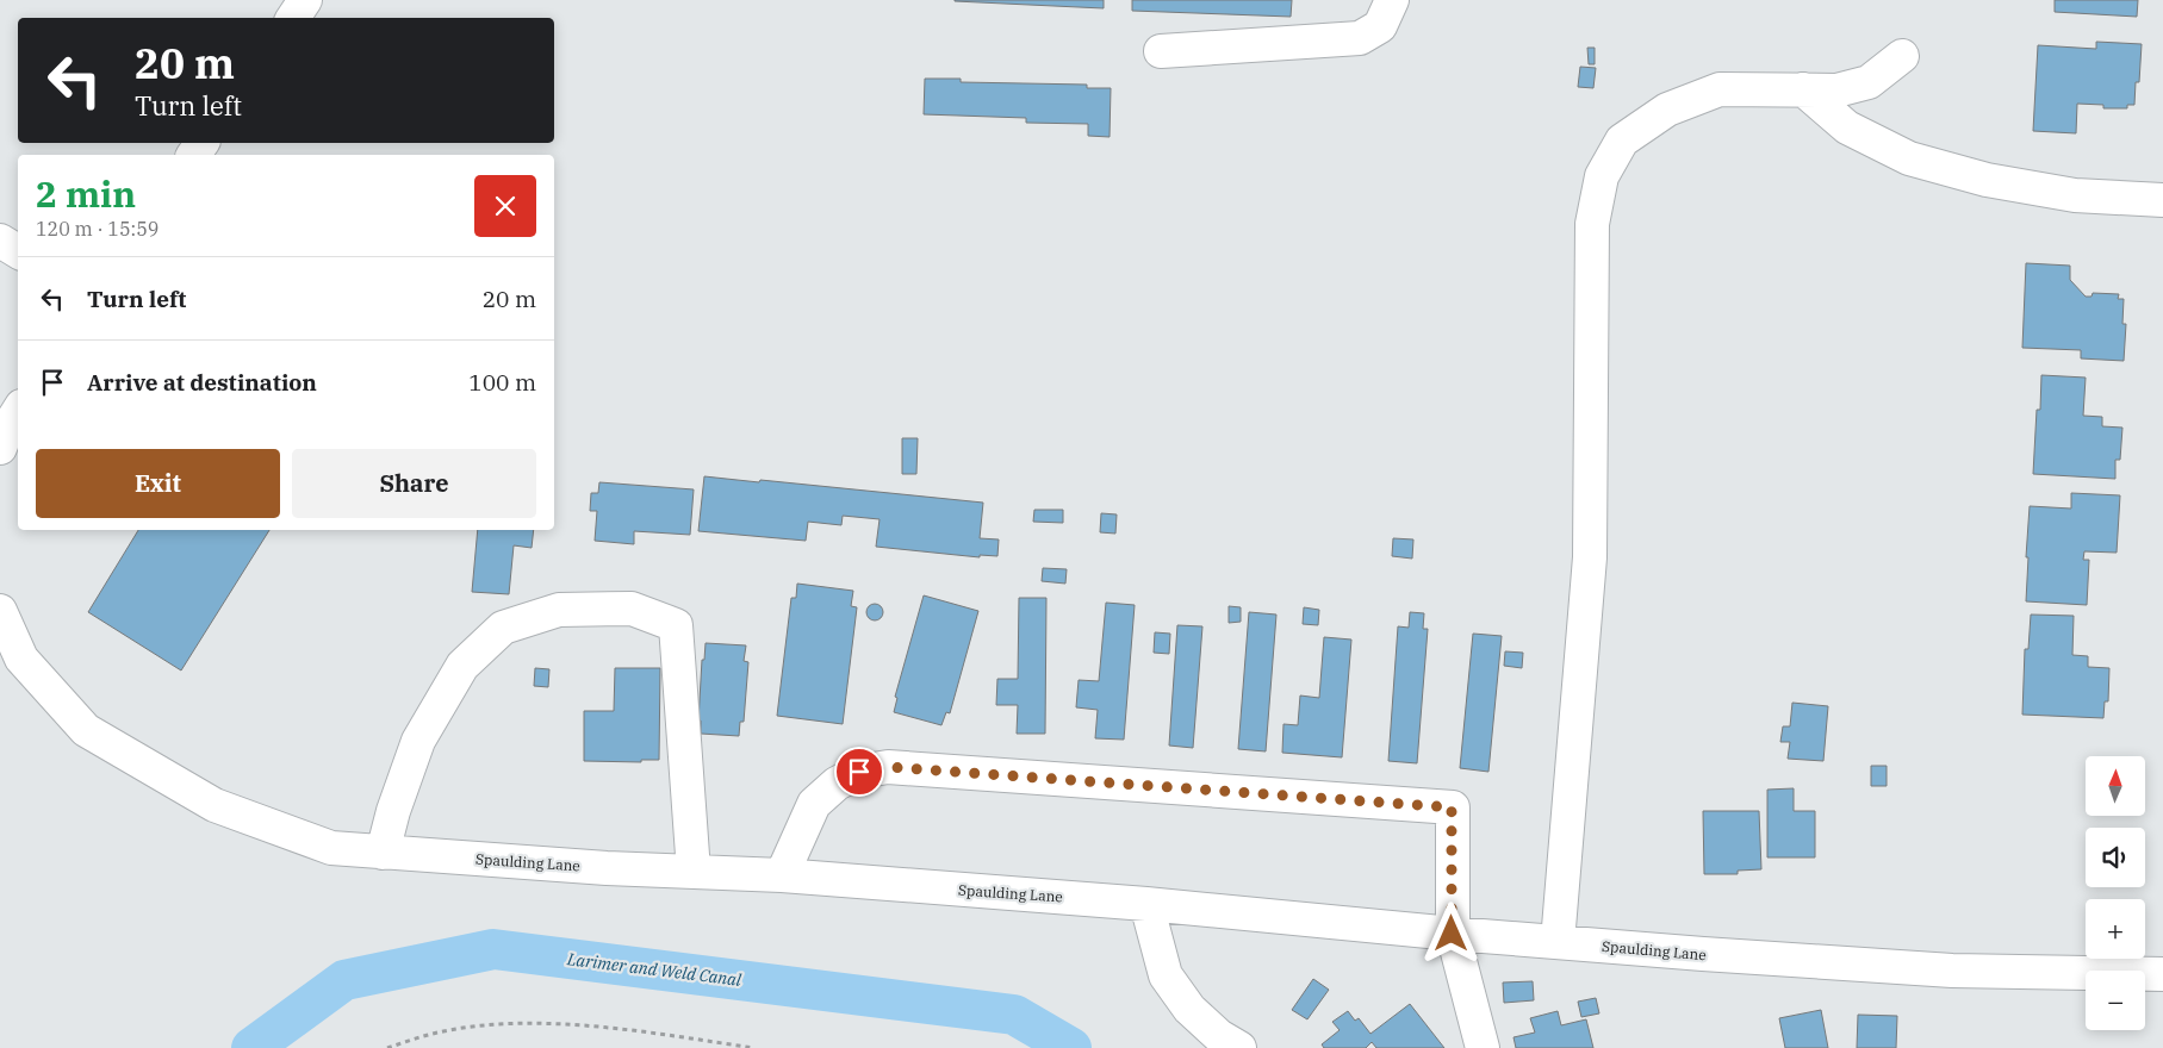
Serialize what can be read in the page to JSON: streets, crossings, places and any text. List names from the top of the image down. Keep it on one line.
{"streets":{"street":["Spaulding Lane"]},"water":["Larimer and Weld Canal"],"north":"top","page":{"turn":["20 m","Turn left"],"heading":["2 min","120 m · 15:59"],"list":[{"name":"Turn left","value":"20 m"},{"name":"Arrive at destination","value":"100 m"}],"buttons":["Exit","Share"],"map_buttons":["+","−"]}}
